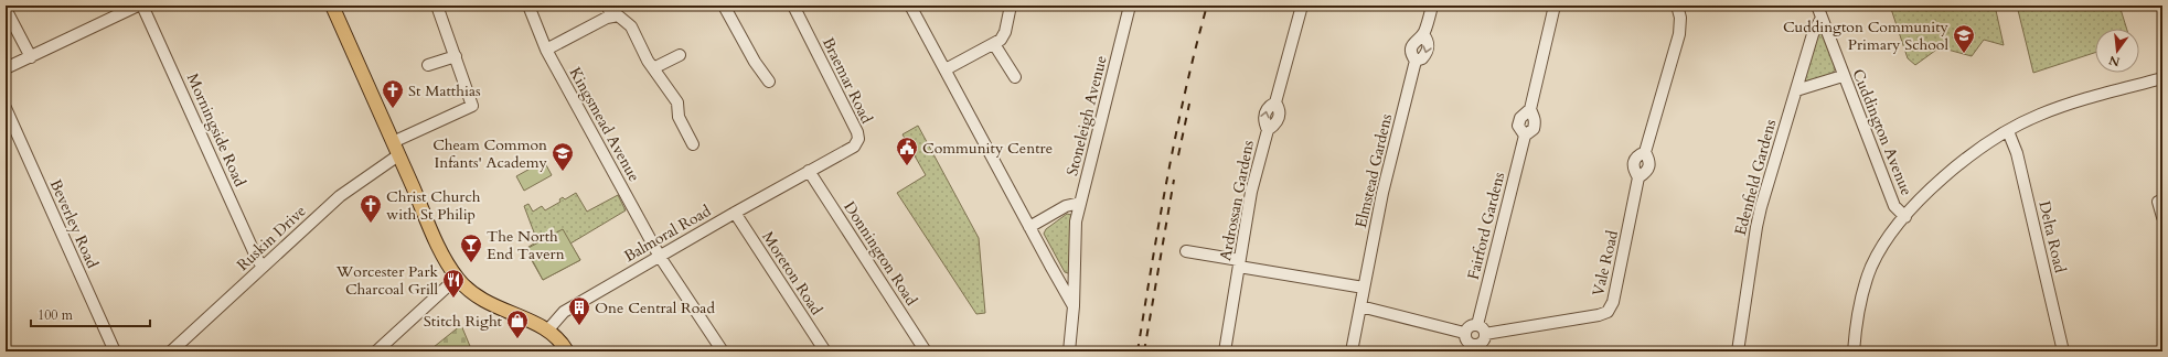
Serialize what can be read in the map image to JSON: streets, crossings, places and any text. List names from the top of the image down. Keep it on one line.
{"streets":{"street":["Braemar Road","Stoneleigh Avenue","Kingsmead Avenue","Morningside Road","Cuddington Avenue","Elmstead Gardens","Edenfield Gardens","Ardrossan Gardens","Beverley Road","Fairford Gardens","Balmoral Road","Delta Road","Ruskin Drive","Donnington Road","Vale Road","Moreton Road"]},"crossings":[["Braemar Road","Balmoral Road"],["Braemar Road","Donnington Road"],["Kingsmead Avenue","Balmoral Road"],["Morningside Road","Ruskin Drive"],["Cuddington Avenue","Edenfield Gardens"],["Fairford Gardens","Vale Road"],["Balmoral Road","Donnington Road"],["Balmoral Road","Moreton Road"]],"places":{"school or university":["Cuddington Community Primary School","Cheam Common Infants' Academy"],"church":["St Matthias","Christ Church with St Philip"],"public building":["Community Centre"],"bar":["The North End Tavern"],"restaurant":["Worcester Park Charcoal Grill"],"building":["One Central Road"],"shop":["Stitch Right"]},"scale_bar":"100 m","north":"bottom"}
